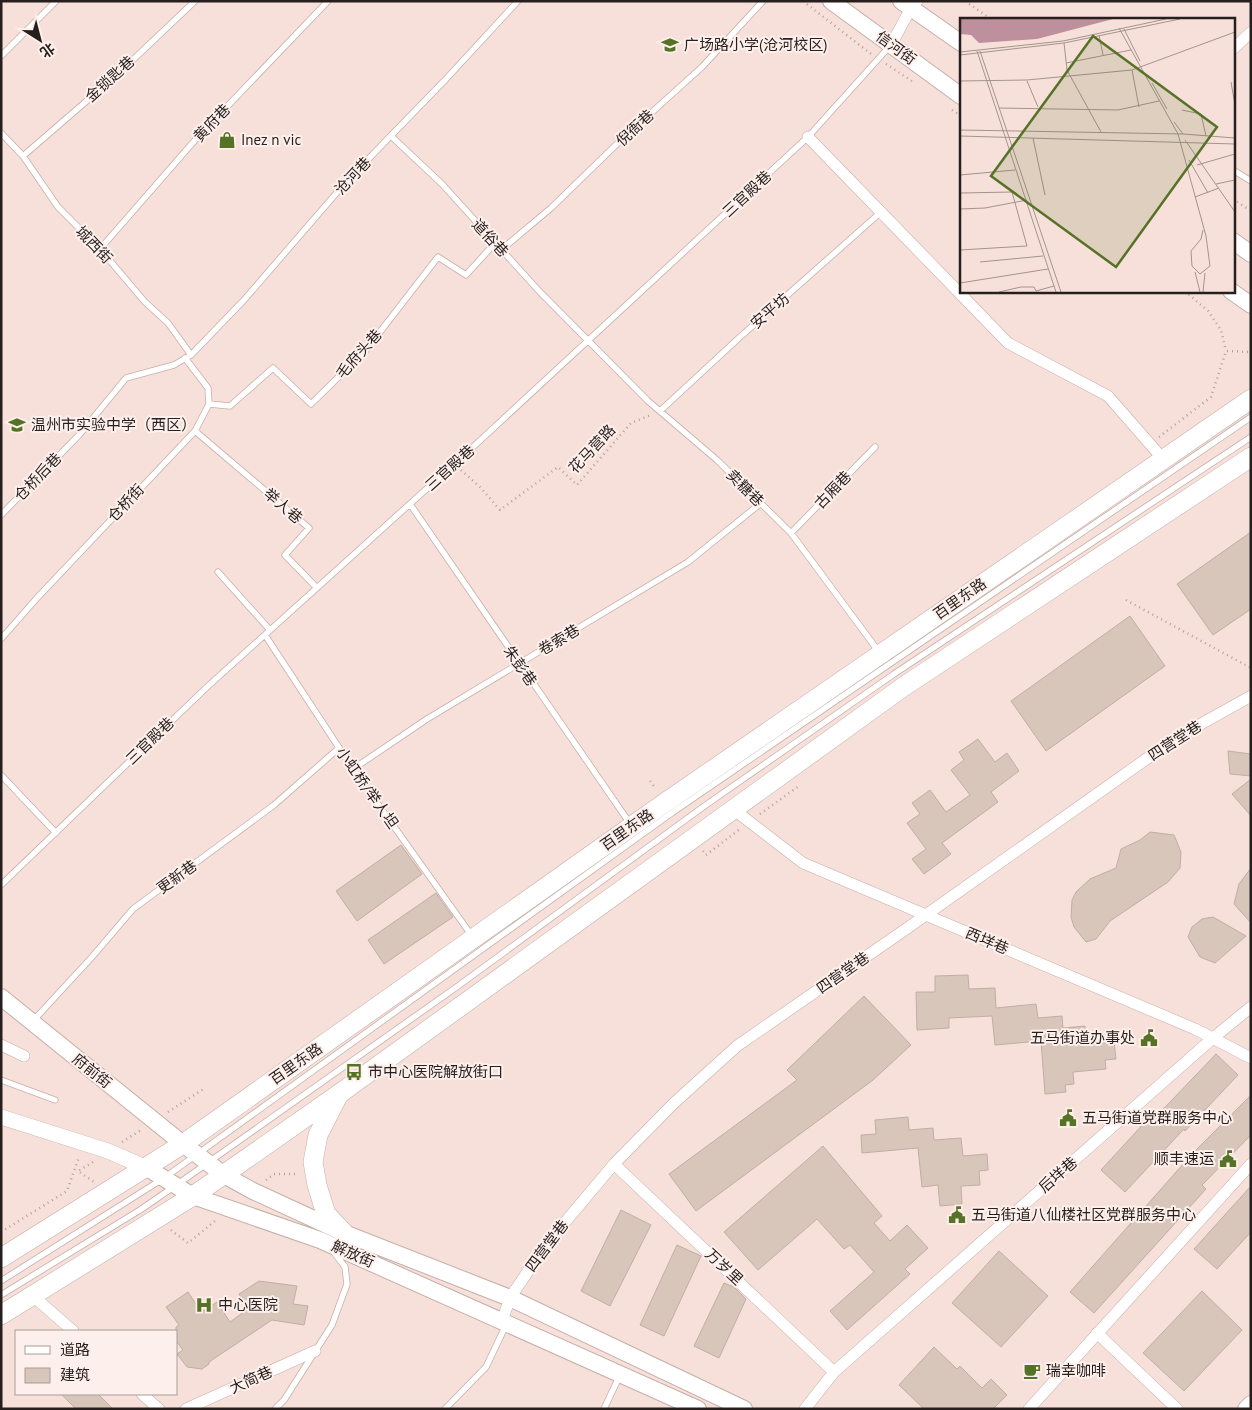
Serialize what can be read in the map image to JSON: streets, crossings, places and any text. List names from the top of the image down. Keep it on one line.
{"streets":{"main road":["信河街","百里东路","府前街","解放街"],"street":["四营堂巷","西垟巷","后垟巷","万岁里","大简巷"],"lane":["金锁匙巷","黄府巷","倪衙巷","沧河巷","三官殿巷","道俗巷","城西街","安平坊","毛府头巷","仓桥后巷","卖糖巷","古厢巷","仓桥街","举人巷","卷索巷","朱彭巷","小虹桥/举人坦","更新巷"],"path":["花马营路"]},"crossings":[["信河街","三官殿巷"],["金锁匙巷","城西街"],["黄府巷","城西街"],["倪衙巷","道俗巷"],["沧河巷","道俗巷"],["沧河巷","城西街"],["沧河巷","仓桥后巷"],["三官殿巷","道俗巷"],["三官殿巷","花马营路"],["三官殿巷","卖糖巷"],["三官殿巷","举人巷"],["三官殿巷","朱彭巷"],["三官殿巷","小虹桥/举人坦"],["道俗巷","毛府头巷"],["道俗巷","卖糖巷"],["城西街","仓桥后巷"],["安平坊","花马营路"],["安平坊","卖糖巷"],["毛府头巷","仓桥街"],["花马营路","卖糖巷"],["卖糖巷","古厢巷"],["卖糖巷","百里东路"],["卖糖巷","卷索巷"],["仓桥街","举人巷"],["百里东路","朱彭巷"],["百里东路","小虹桥/举人坦"],["百里东路","府前街"],["百里东路","解放街"],["卷索巷","朱彭巷"],["卷索巷","小虹桥/举人坦"],["四营堂巷","西垟巷"],["四营堂巷","解放街"],["四营堂巷","万岁里"],["小虹桥/举人坦","更新巷"],["更新巷","府前街"],["西垟巷","后垟巷"],["府前街","解放街"],["后垟巷","万岁里"]],"places":{"school or university":["广场路小学(沧河校区)","温州市实验中学（西区）"],"shop":["Inez n vic"],"public building":["五马街道办事处","五马街道党群服务中心","顺丰速运","五马街道八仙楼社区党群服务中心"],"bus stop":["市中心医院解放街口"],"hospital":["中心医院"],"cafe":["瑞幸咖啡"]},"legend":["道路","建筑"],"north":"bottom right"}
